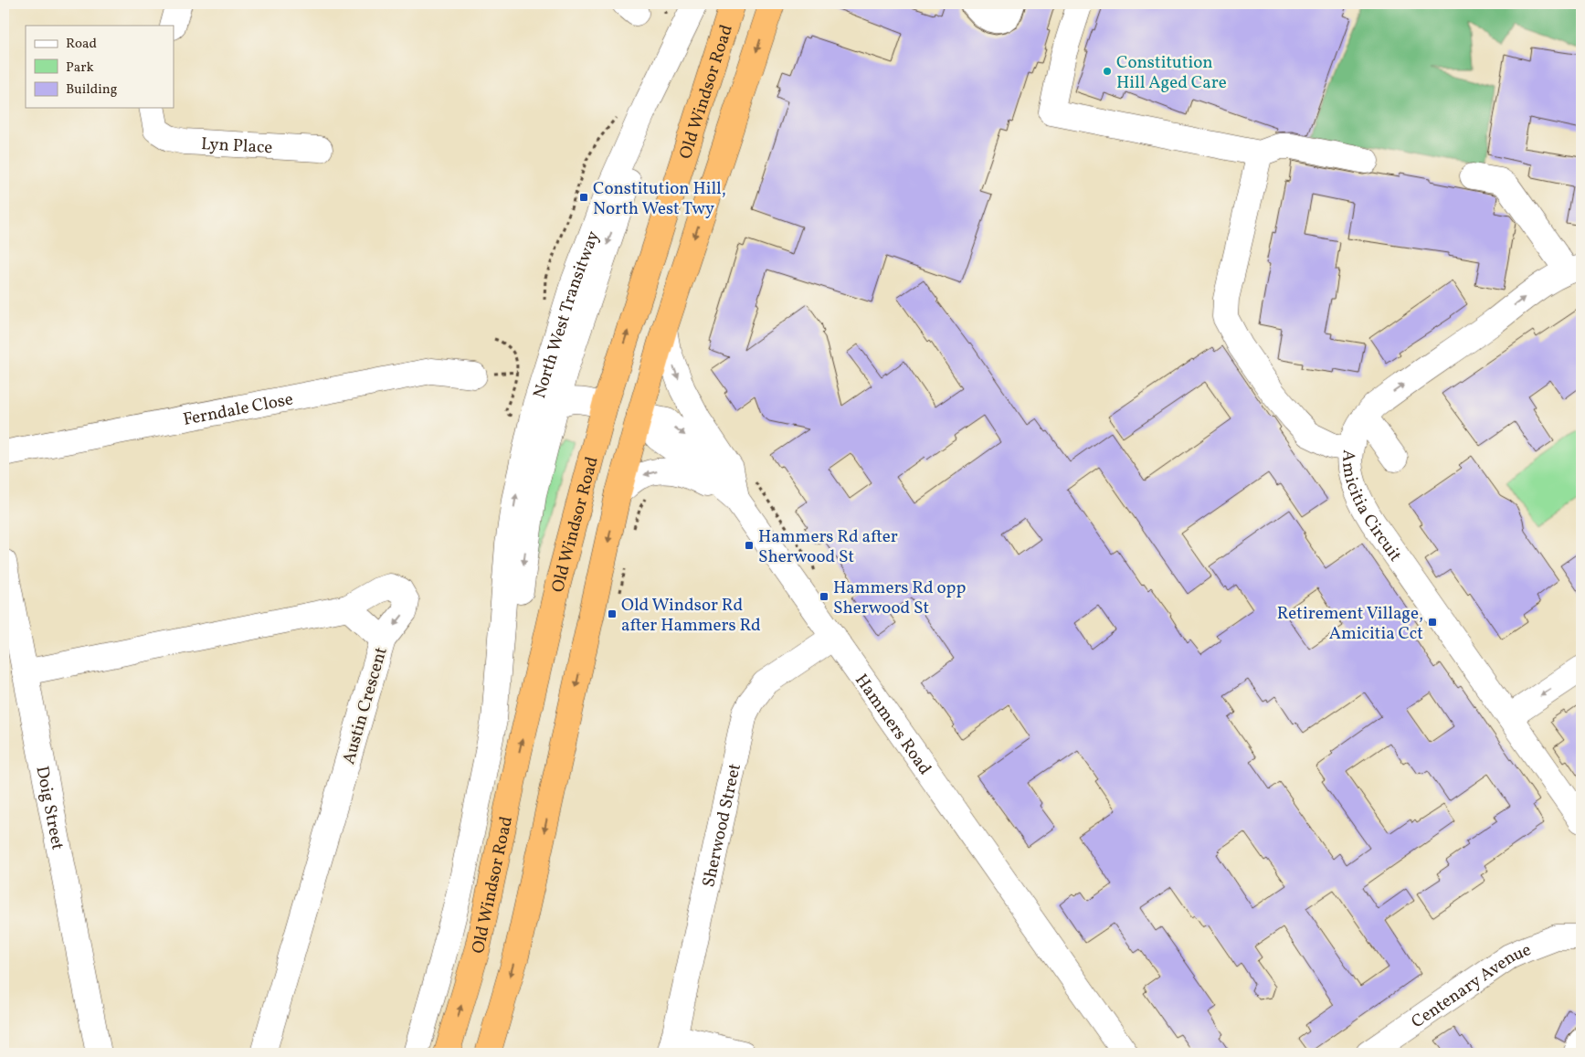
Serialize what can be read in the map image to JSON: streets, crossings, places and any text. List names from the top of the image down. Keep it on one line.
{"streets":{"highway":["Old Windsor Road"],"street":["Lyn Place","North West Transitway","Ferndale Close","Amicitia Circuit","Austin Crescent","Hammers Road","Doig Street","Sherwood Street","Centenary Avenue"]},"crossings":[["Old Windsor Road","North West Transitway"],["Old Windsor Road","Hammers Road"],["Hammers Road","Sherwood Street"]],"places":{"other":["Constitution Hill Aged Care"],"transit":["Constitution Hill, North West Twy","Hammers Rd after Sherwood St","Hammers Rd opp Sherwood St","Old Windsor Rd after Hammers Rd","Retirement Village, Amicitia Cct"]},"legend":["Road","Park","Building"]}
